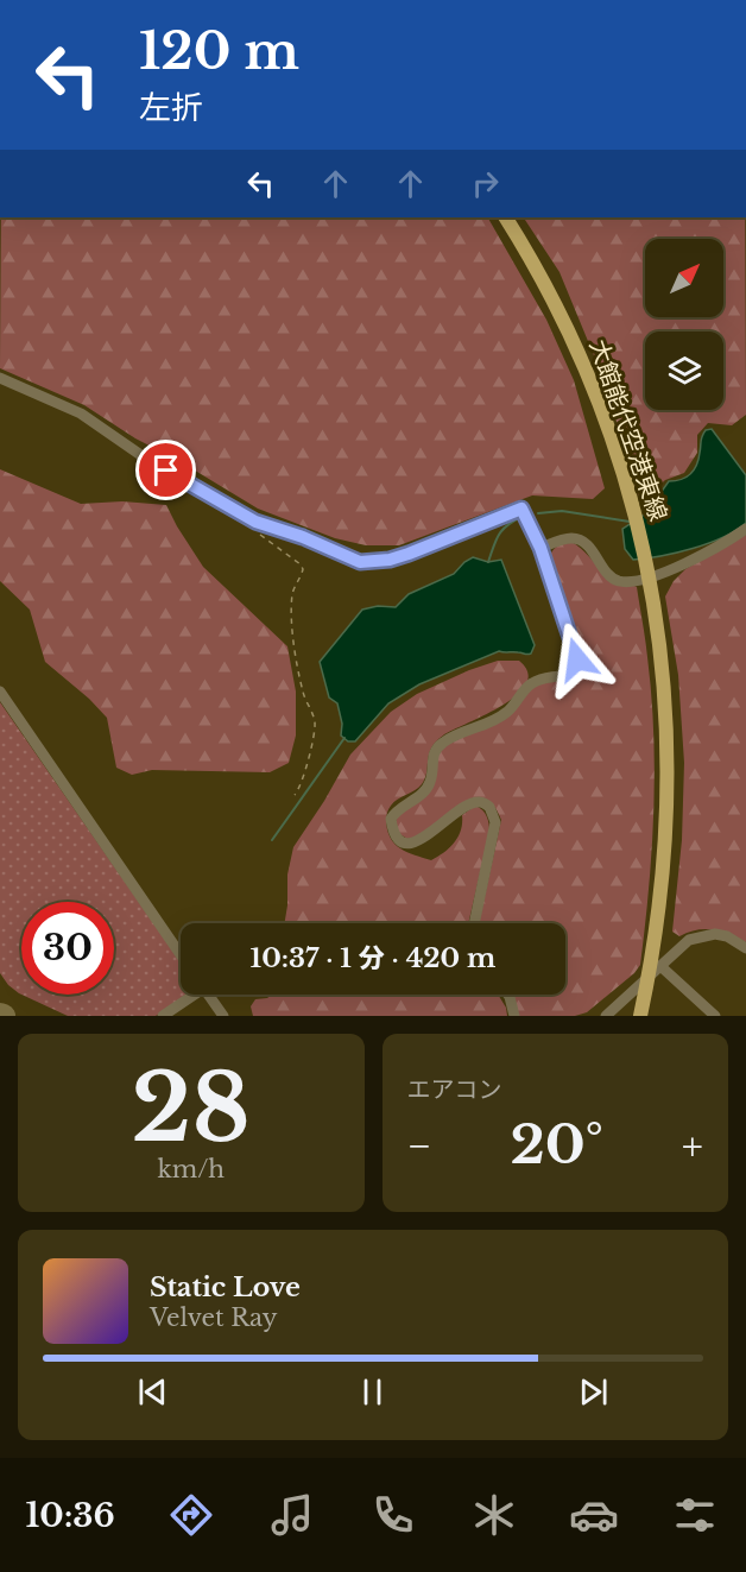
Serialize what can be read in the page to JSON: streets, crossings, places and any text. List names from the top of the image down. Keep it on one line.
{"streets":{"main road":["大館能代空港東線"]},"north":"top right","page":{"turn":["120 m","左折"],"limit":"30","trip":"10:37 · 1 分 · 420 m","tile":[["28","km/h"],"エアコン"],"heat":["−","20°","+"],"song":["Static Love","Velvet Ray"],"tabs":"10:36"}}
